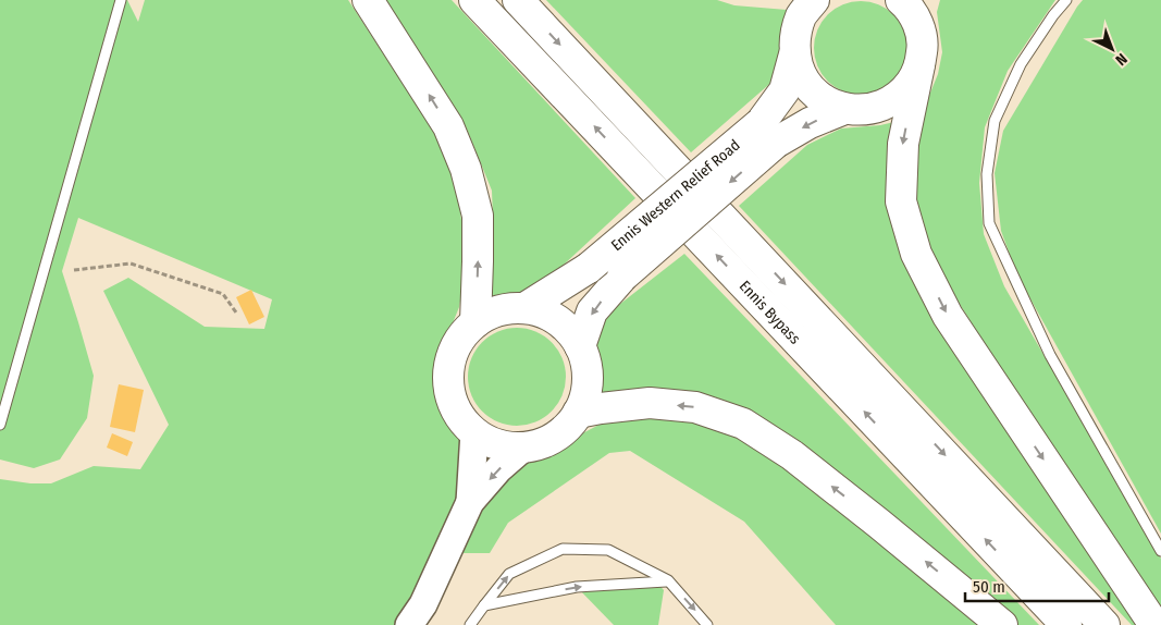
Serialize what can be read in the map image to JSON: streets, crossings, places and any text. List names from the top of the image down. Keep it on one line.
{"streets":{"main road":["Ennis Western Relief Road","Ennis Bypass"]},"scale_bar":"50 m","north":"bottom right"}
